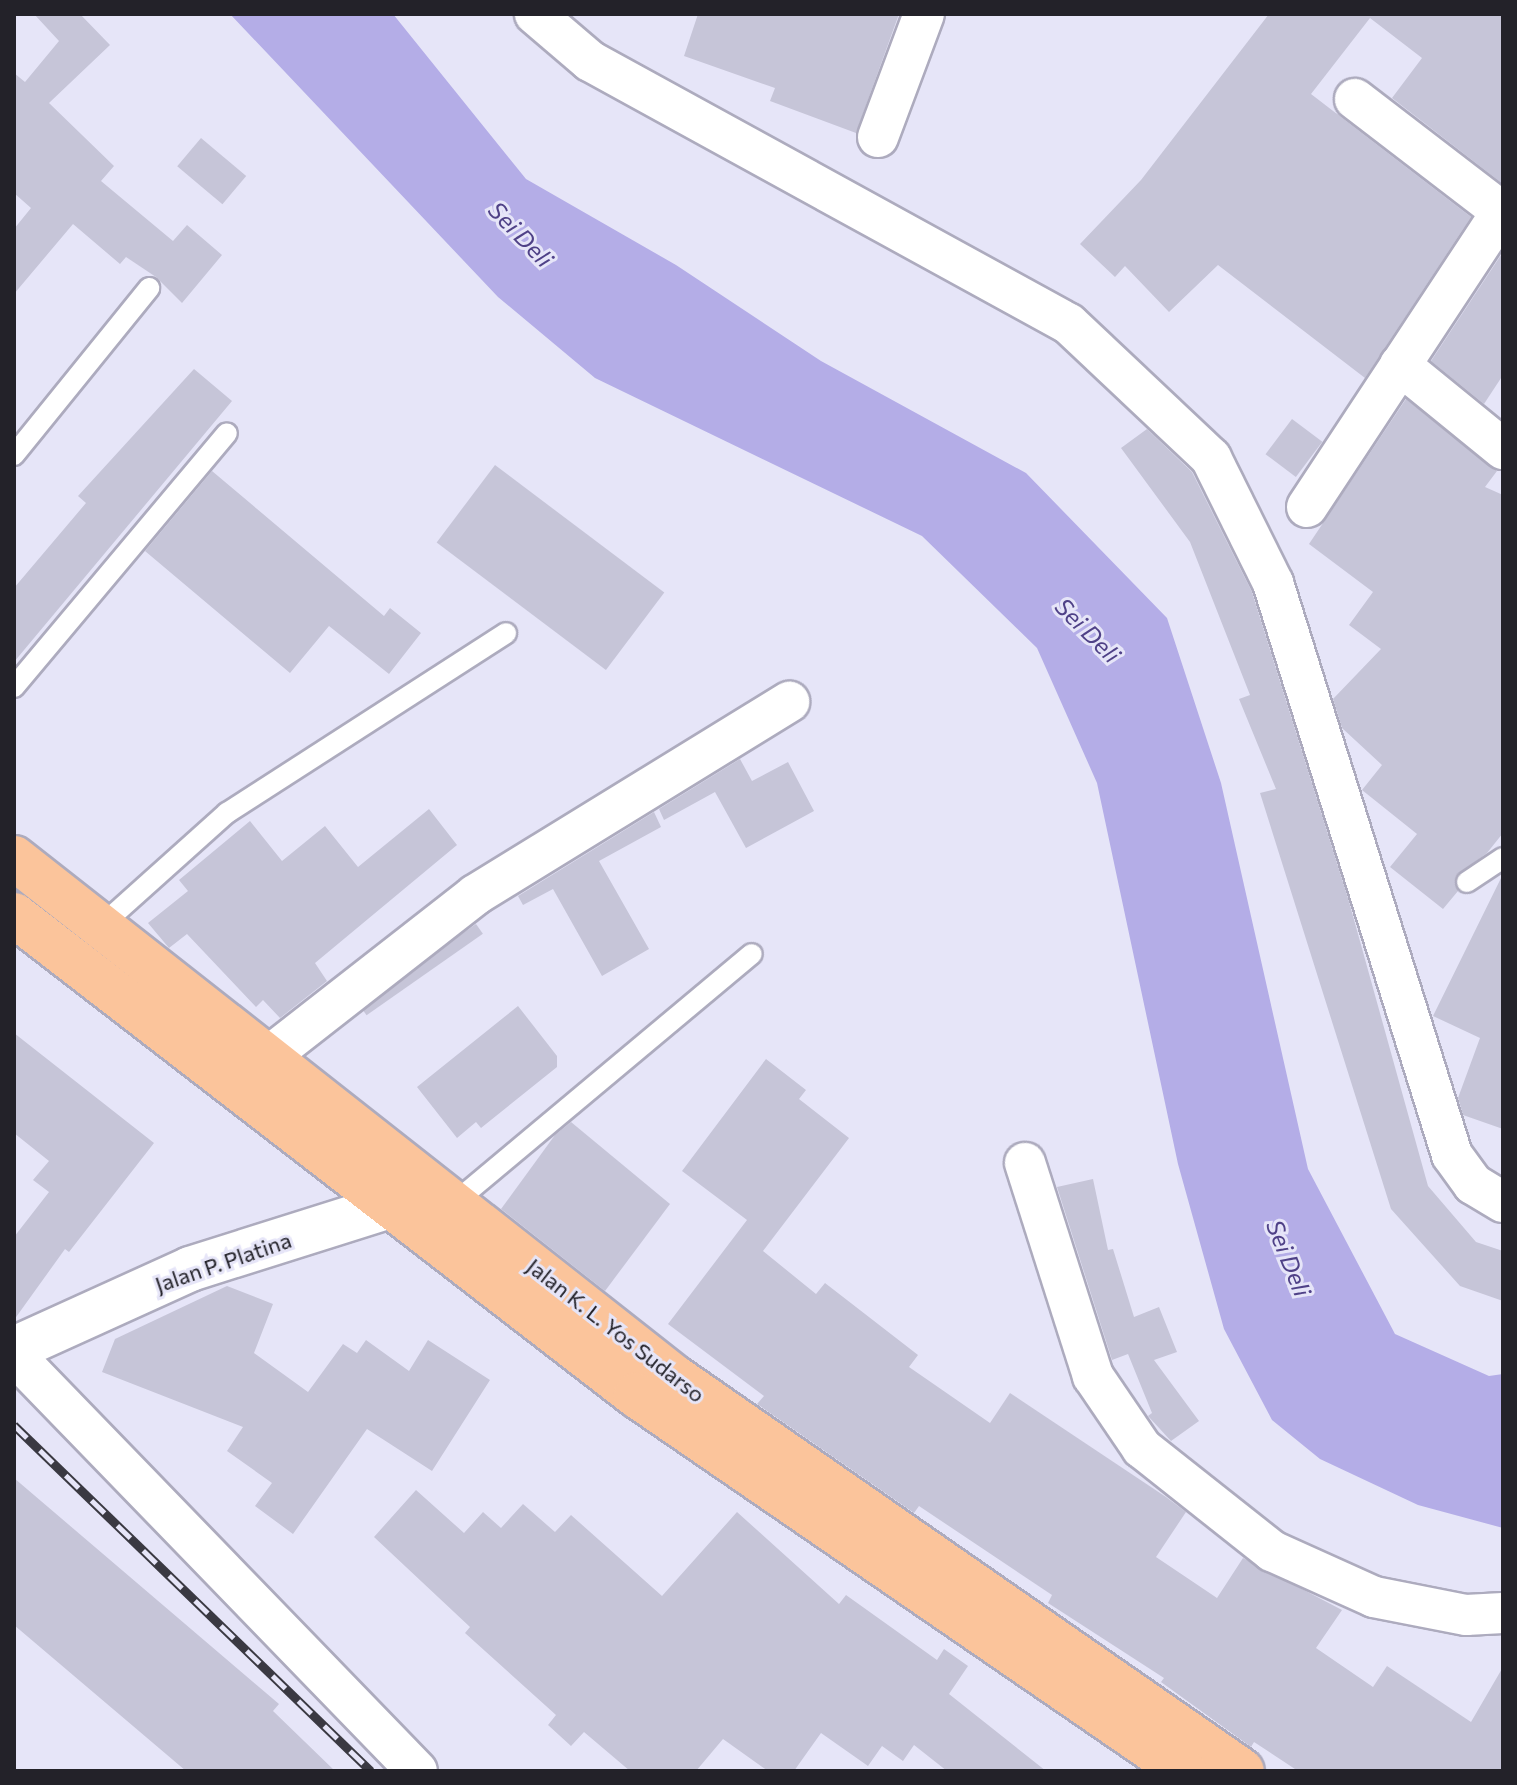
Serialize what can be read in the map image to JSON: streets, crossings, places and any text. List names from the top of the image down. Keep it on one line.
{"streets":{"highway":["Jalan K. L. Yos Sudarso"],"street":["Jalan P. Platina"]},"crossings":[["Jalan P. Platina","Jalan K. L. Yos Sudarso"]],"water":["Sei Deli"]}
